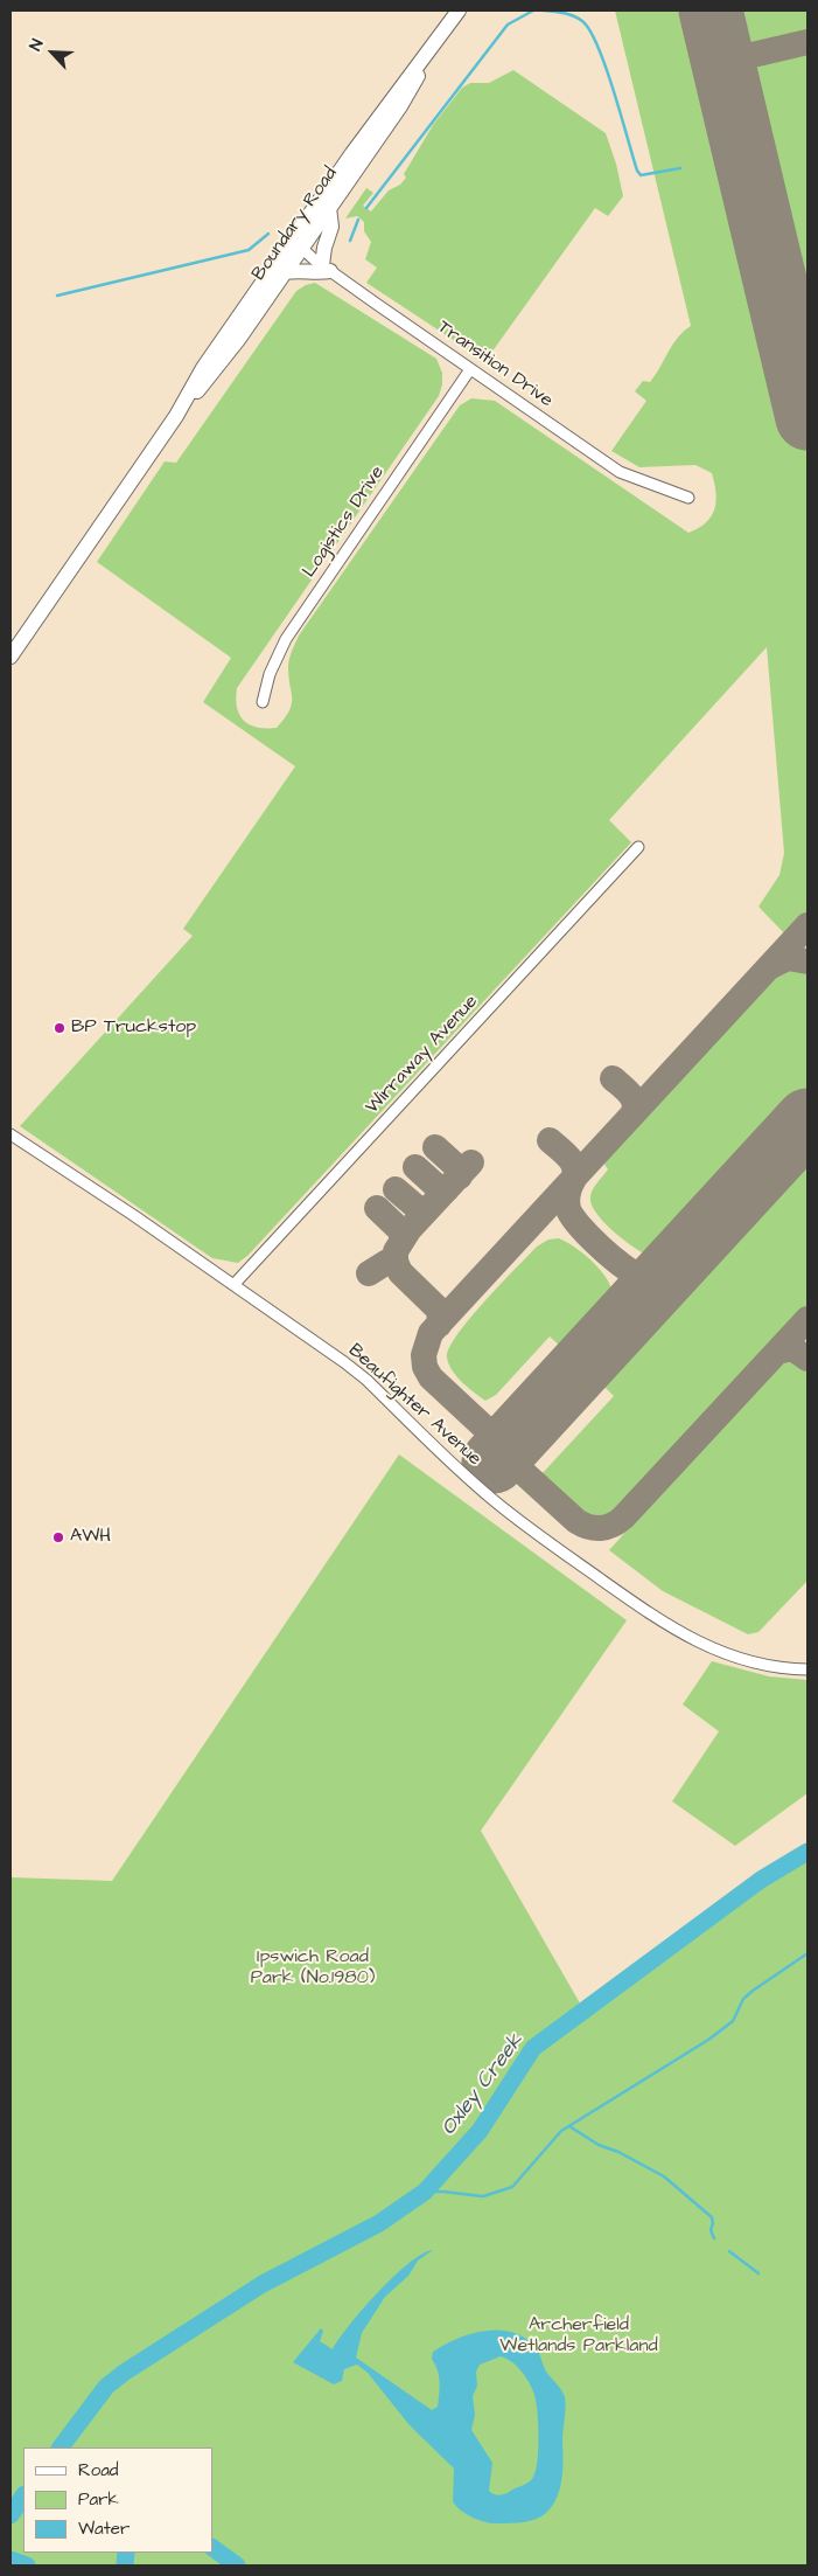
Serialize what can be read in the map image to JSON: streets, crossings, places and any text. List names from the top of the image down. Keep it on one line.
{"streets":{"main road":["Boundary Road"],"street":["Transition Drive","Logistics Drive","Wirraway Avenue","Beaufighter Avenue"]},"crossings":[["Boundary Road","Transition Drive"],["Transition Drive","Logistics Drive"],["Wirraway Avenue","Beaufighter Avenue"]],"water":["Oxley Creek"],"parks":["Ipswich Road Park (No.1980)","Archerfield Wetlands Parkland"],"places":["BP Truckstop","AWH"],"legend":["Road","Park","Water"],"north":"top left"}
